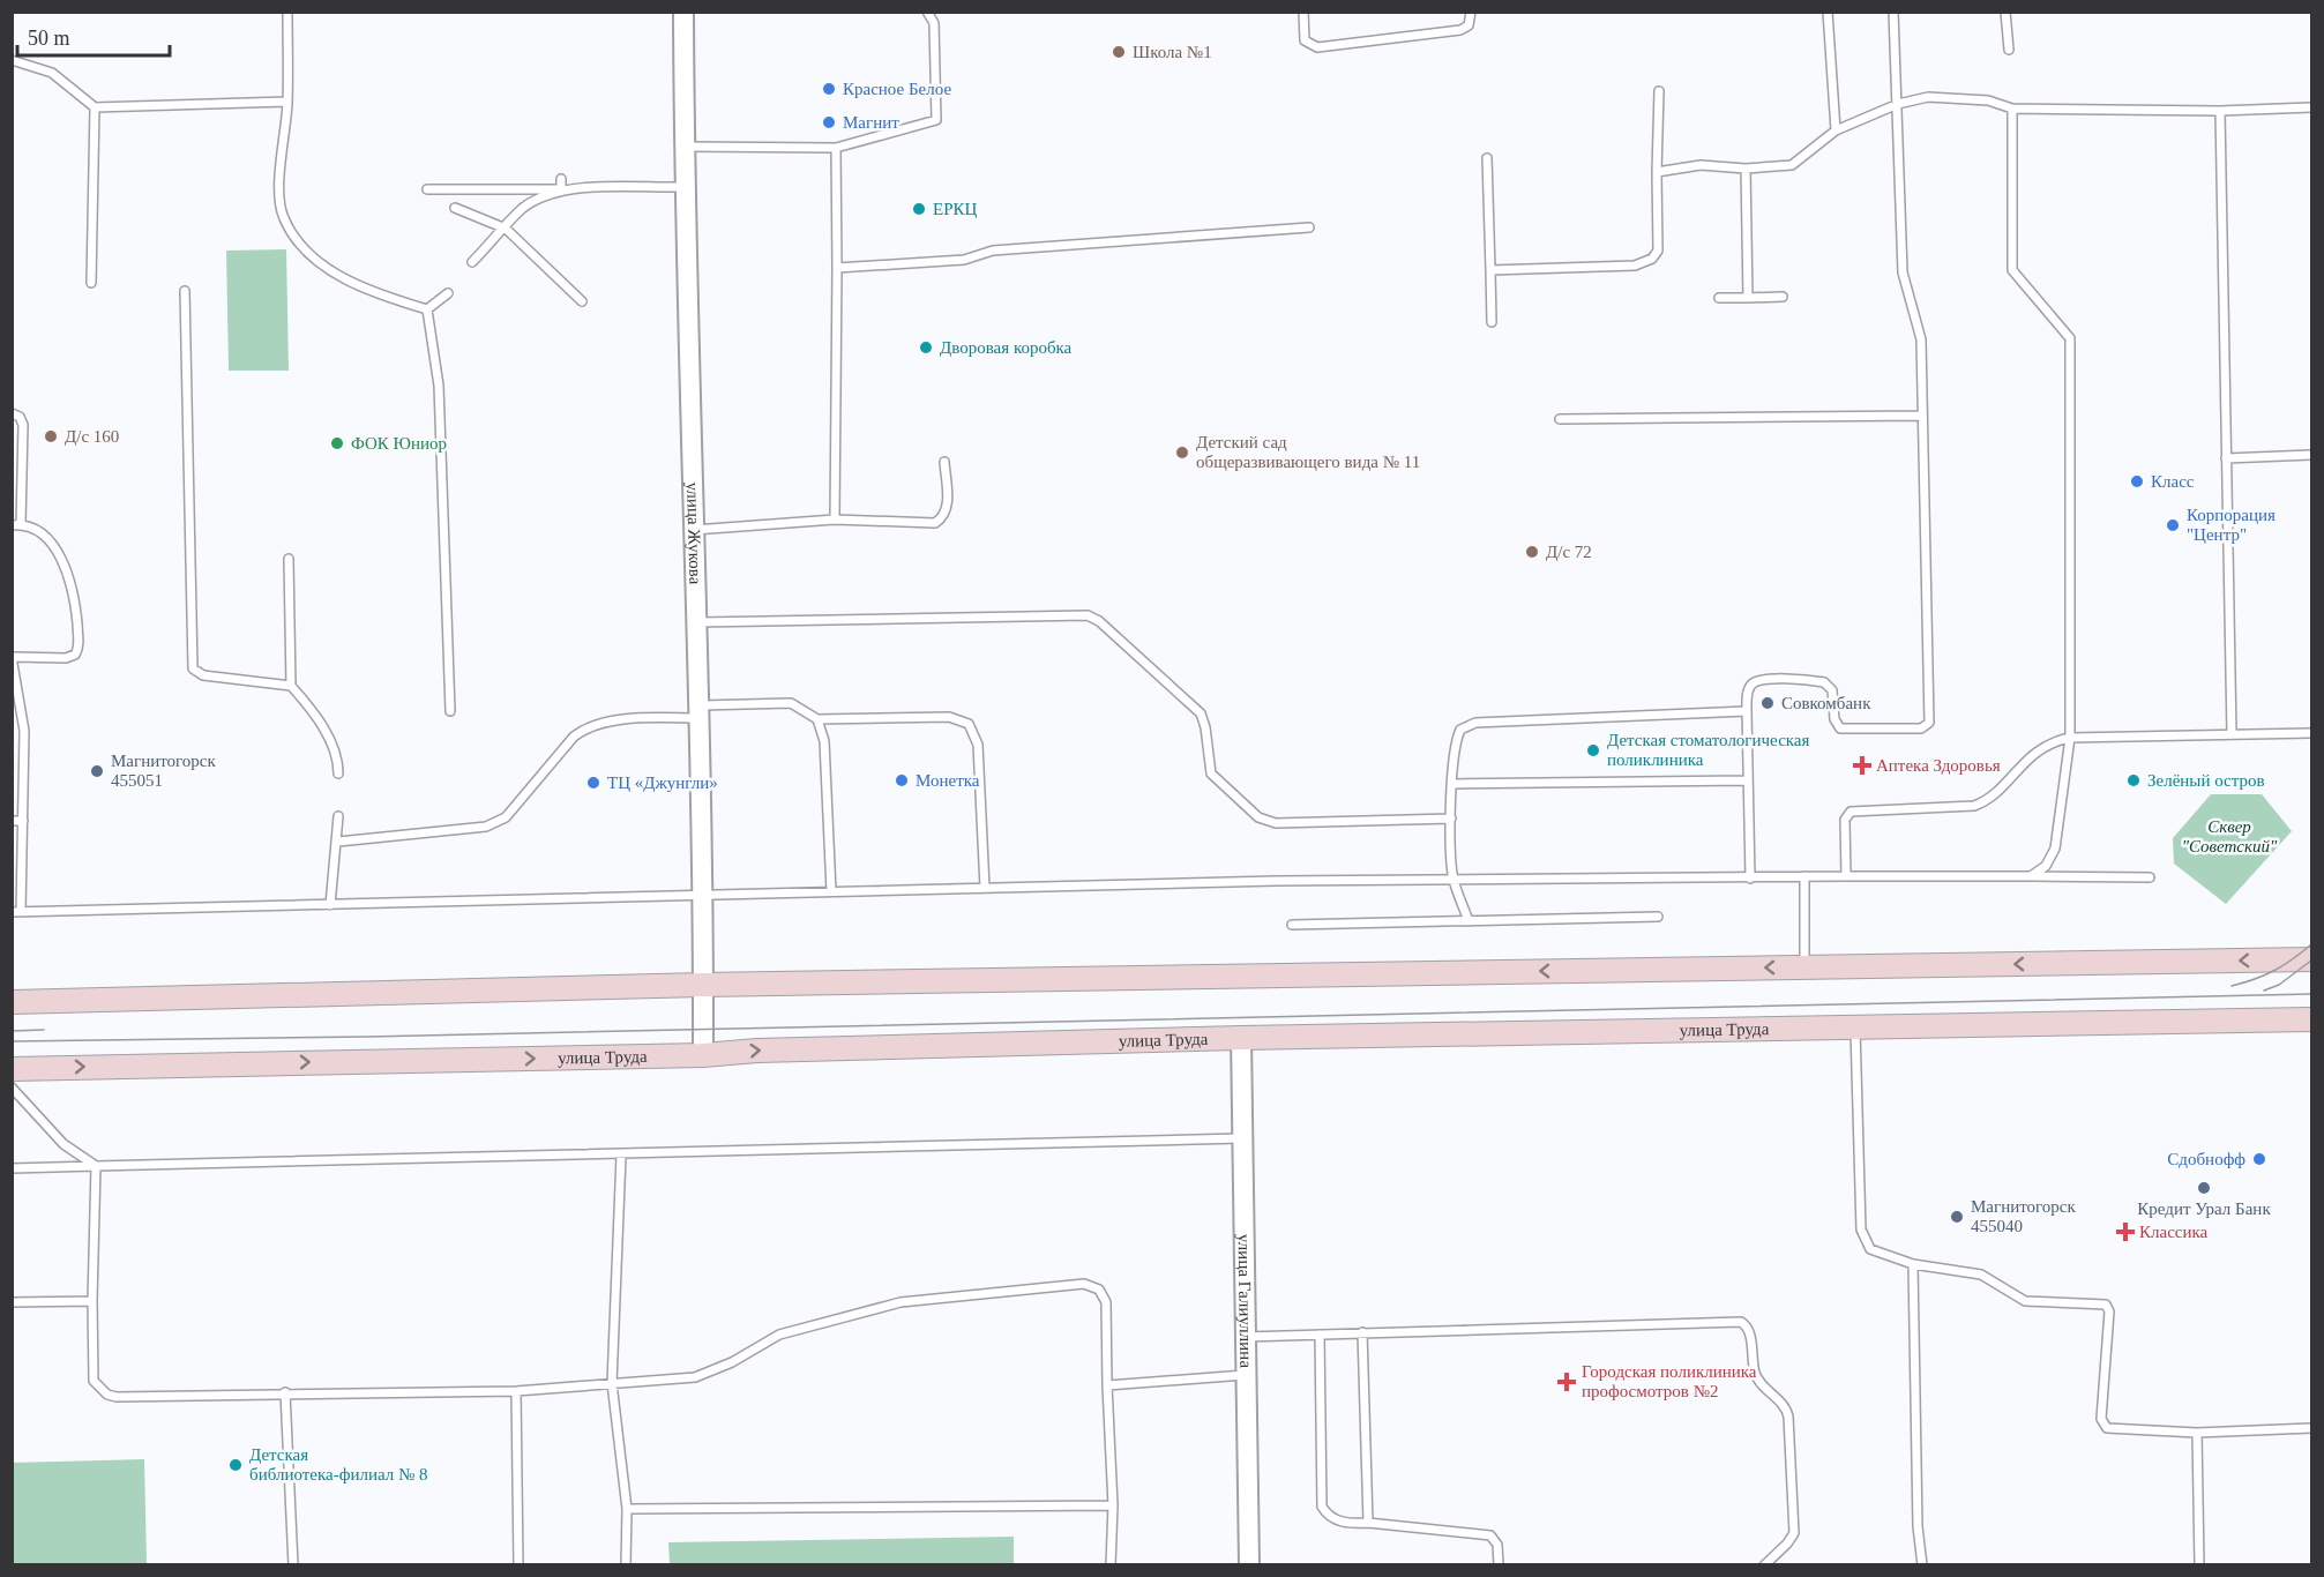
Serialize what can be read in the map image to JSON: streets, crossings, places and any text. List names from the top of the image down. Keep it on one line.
{"streets":{"main road":["улица Труда"],"street":["улица Жукова","улица Галиуллина"]},"crossings":[["улица Жукова","улица Труда"],["улица Труда","улица Галиуллина"]],"parks":["Сквер \"Советский\""],"places":{"other":["Школа №1","Красное Белое","Магнит","ЕРКЦ","Дворовая коробка","Д/с 160","ФОК Юниор","Детский сад общеразвивающего вида № 11","Класс","Корпорация \"Центр\"","Д/с 72","Совкомбанк","Детская стоматологическая поликлиника","Магнитогорск 455051","Монетка","Зелёный остров","ТЦ «Джунгли»","Сдобнофф","Кредит Урал Банк","Магнитогорск 455040","Детская библиотека-филиал № 8"],"health":["Аптека Здоровья","Классика","Городская поликлиника профосмотров №2"]},"scale_bar":"50 m"}
